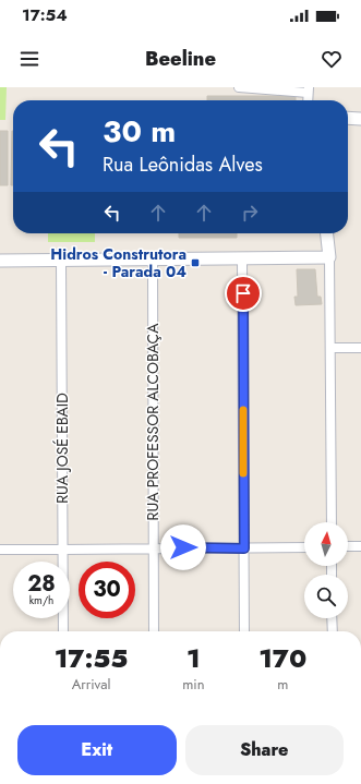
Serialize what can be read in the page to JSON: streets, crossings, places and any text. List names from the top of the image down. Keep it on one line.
{"streets":{"street":["RUA PROFESSOR ALCOBAÇA","RUA JOSÉ EBAID"]},"places":{"transit":["Hidros Construtora - Parada 04"]},"north":"top","page":{"status":"17:54","header":"Beeline","turn":["30 m","Rua Leônidas Alves"],"speed":"28 km/h","limit":"30","eta":["17:55","Arrival","1","min","170","m"],"buttons":["Exit","Share"]}}
